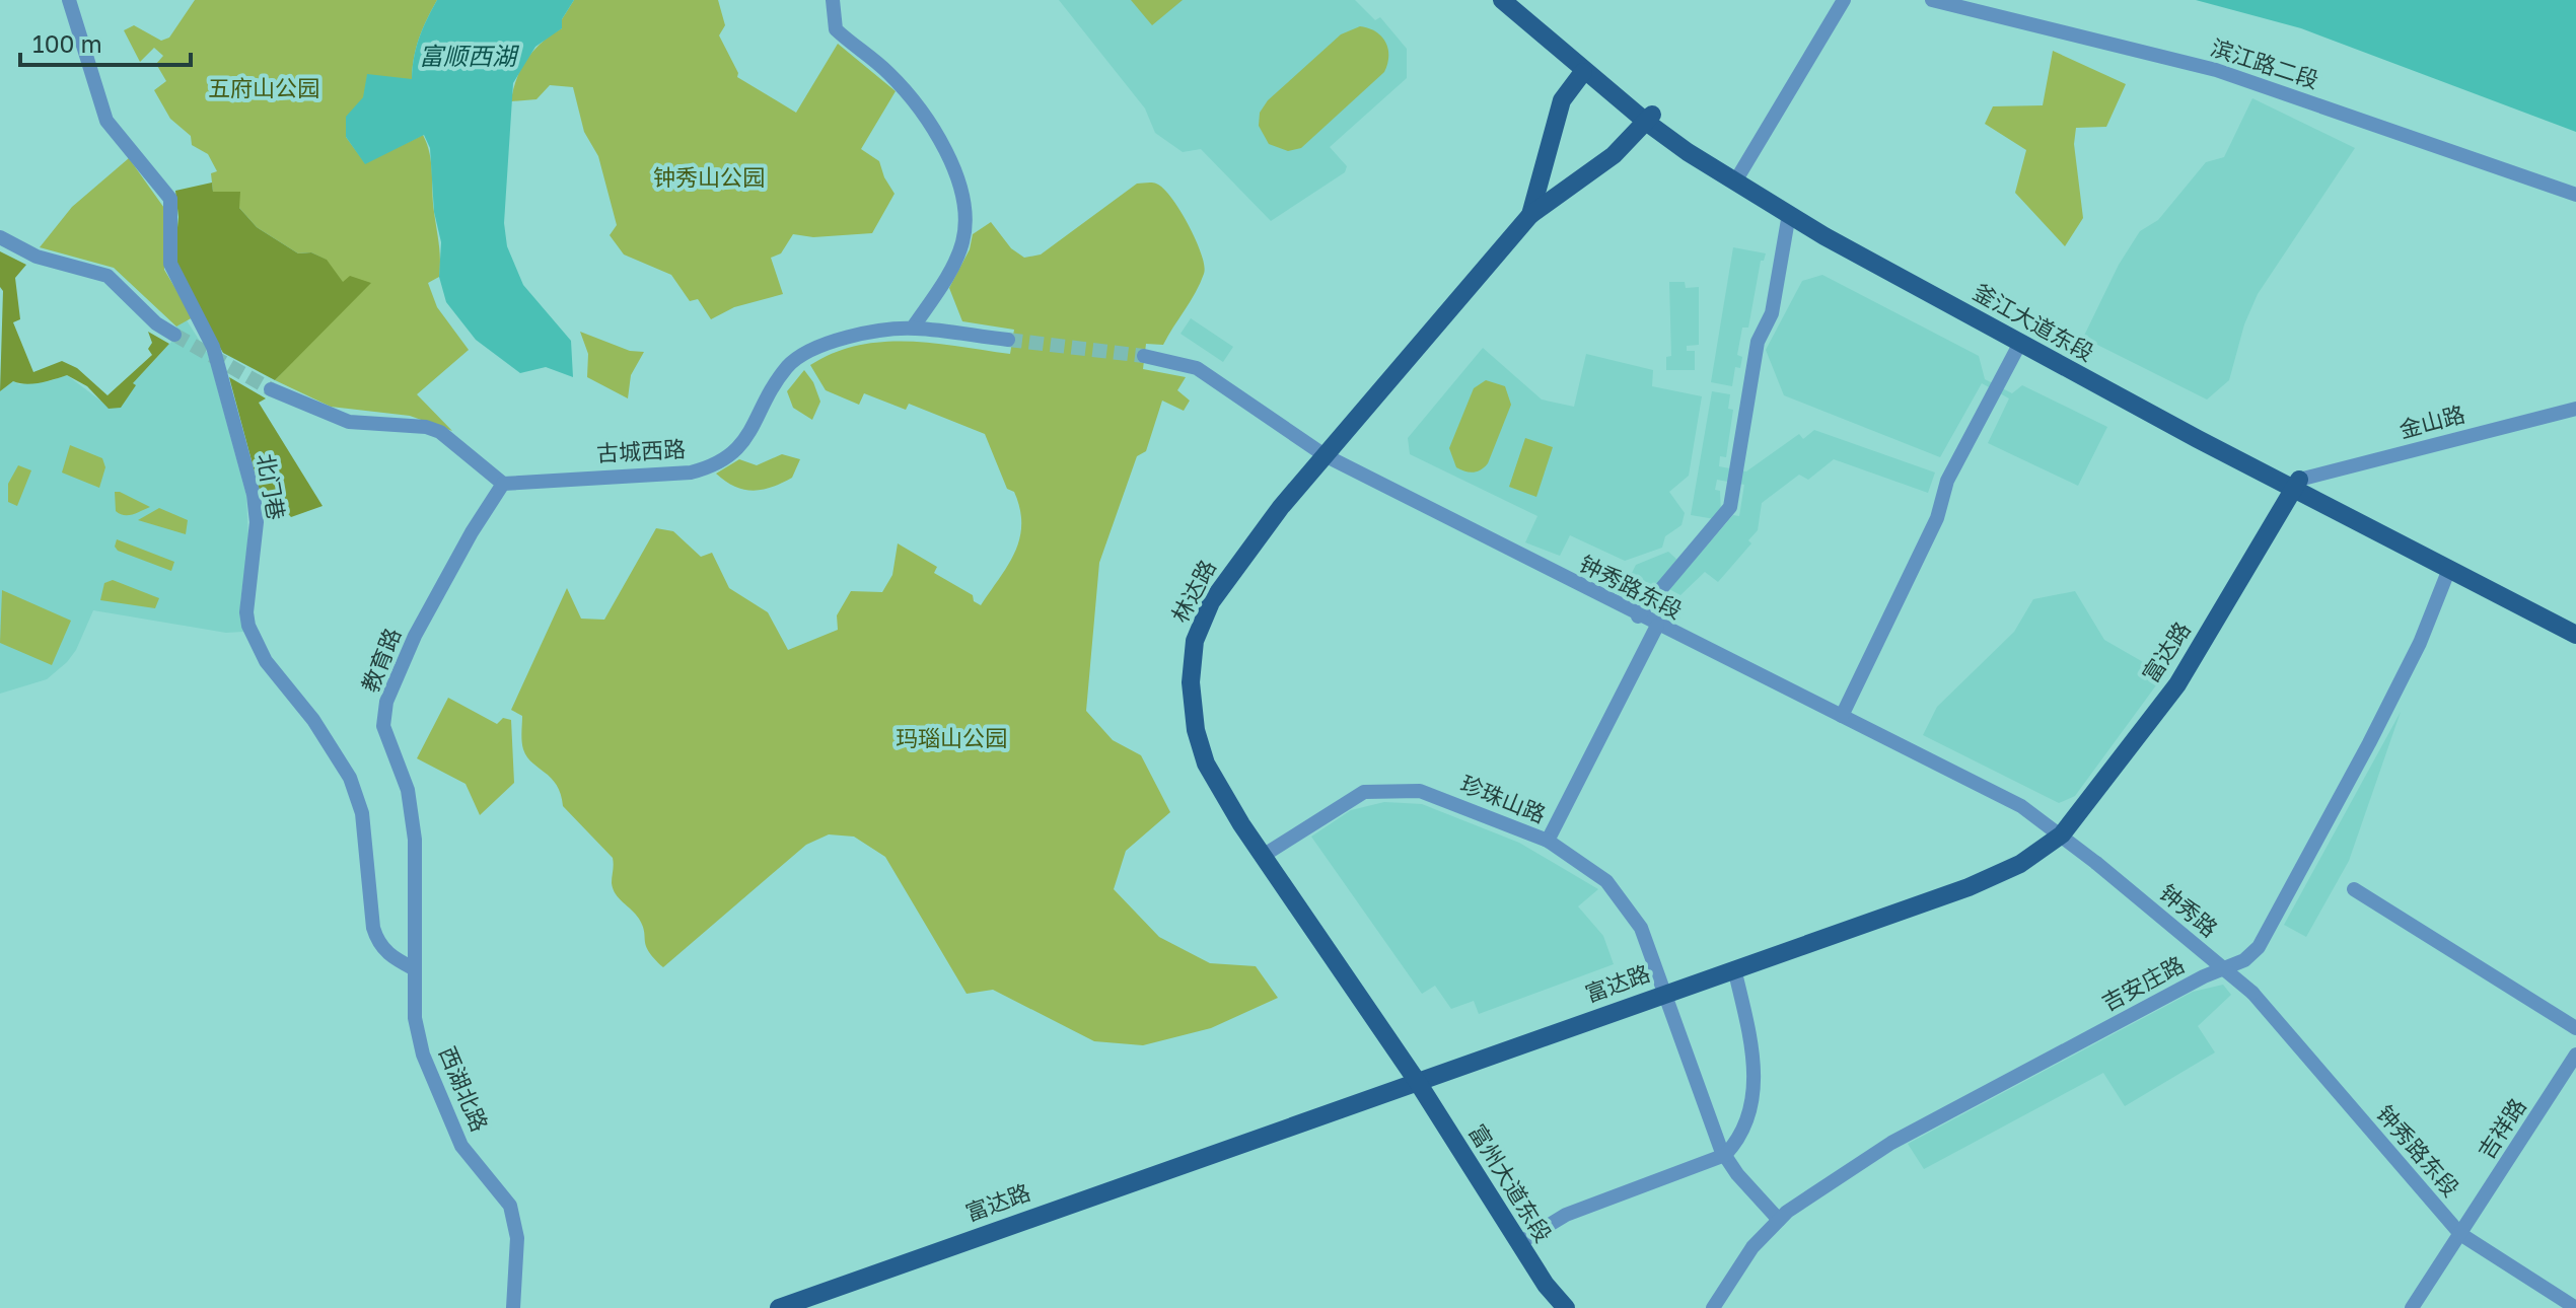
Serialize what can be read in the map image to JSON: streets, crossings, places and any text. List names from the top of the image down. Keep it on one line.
{"streets":{"main road":["釜江大道东段","林达路","富达路","富州大道东段"],"street":["滨江路二段","金山路","古城西路","北门巷","钟秀路东段","教育路","珍珠山路","钟秀路","吉安庄路","西湖北路","吉祥路"]},"crossings":[["釜江大道东段","金山路"],["釜江大道东段","富达路"],["釜江大道东段","吉安庄路"],["金山路","富达路"],["古城西路","教育路"],["北门巷","教育路"],["北门巷","西湖北路"],["钟秀路东段","林达路"],["钟秀路东段","富达路"],["钟秀路东段","钟秀路"],["钟秀路东段","吉祥路"],["林达路","富达路"],["林达路","珍珠山路"],["林达路","富州大道东段"],["富达路","珍珠山路"],["富达路","富州大道东段"],["教育路","西湖北路"],["珍珠山路","吉安庄路"]],"water":["富顺西湖"],"parks":["五府山公园","钟秀山公园","玛瑙山公园"],"scale_bar":"100 m"}
